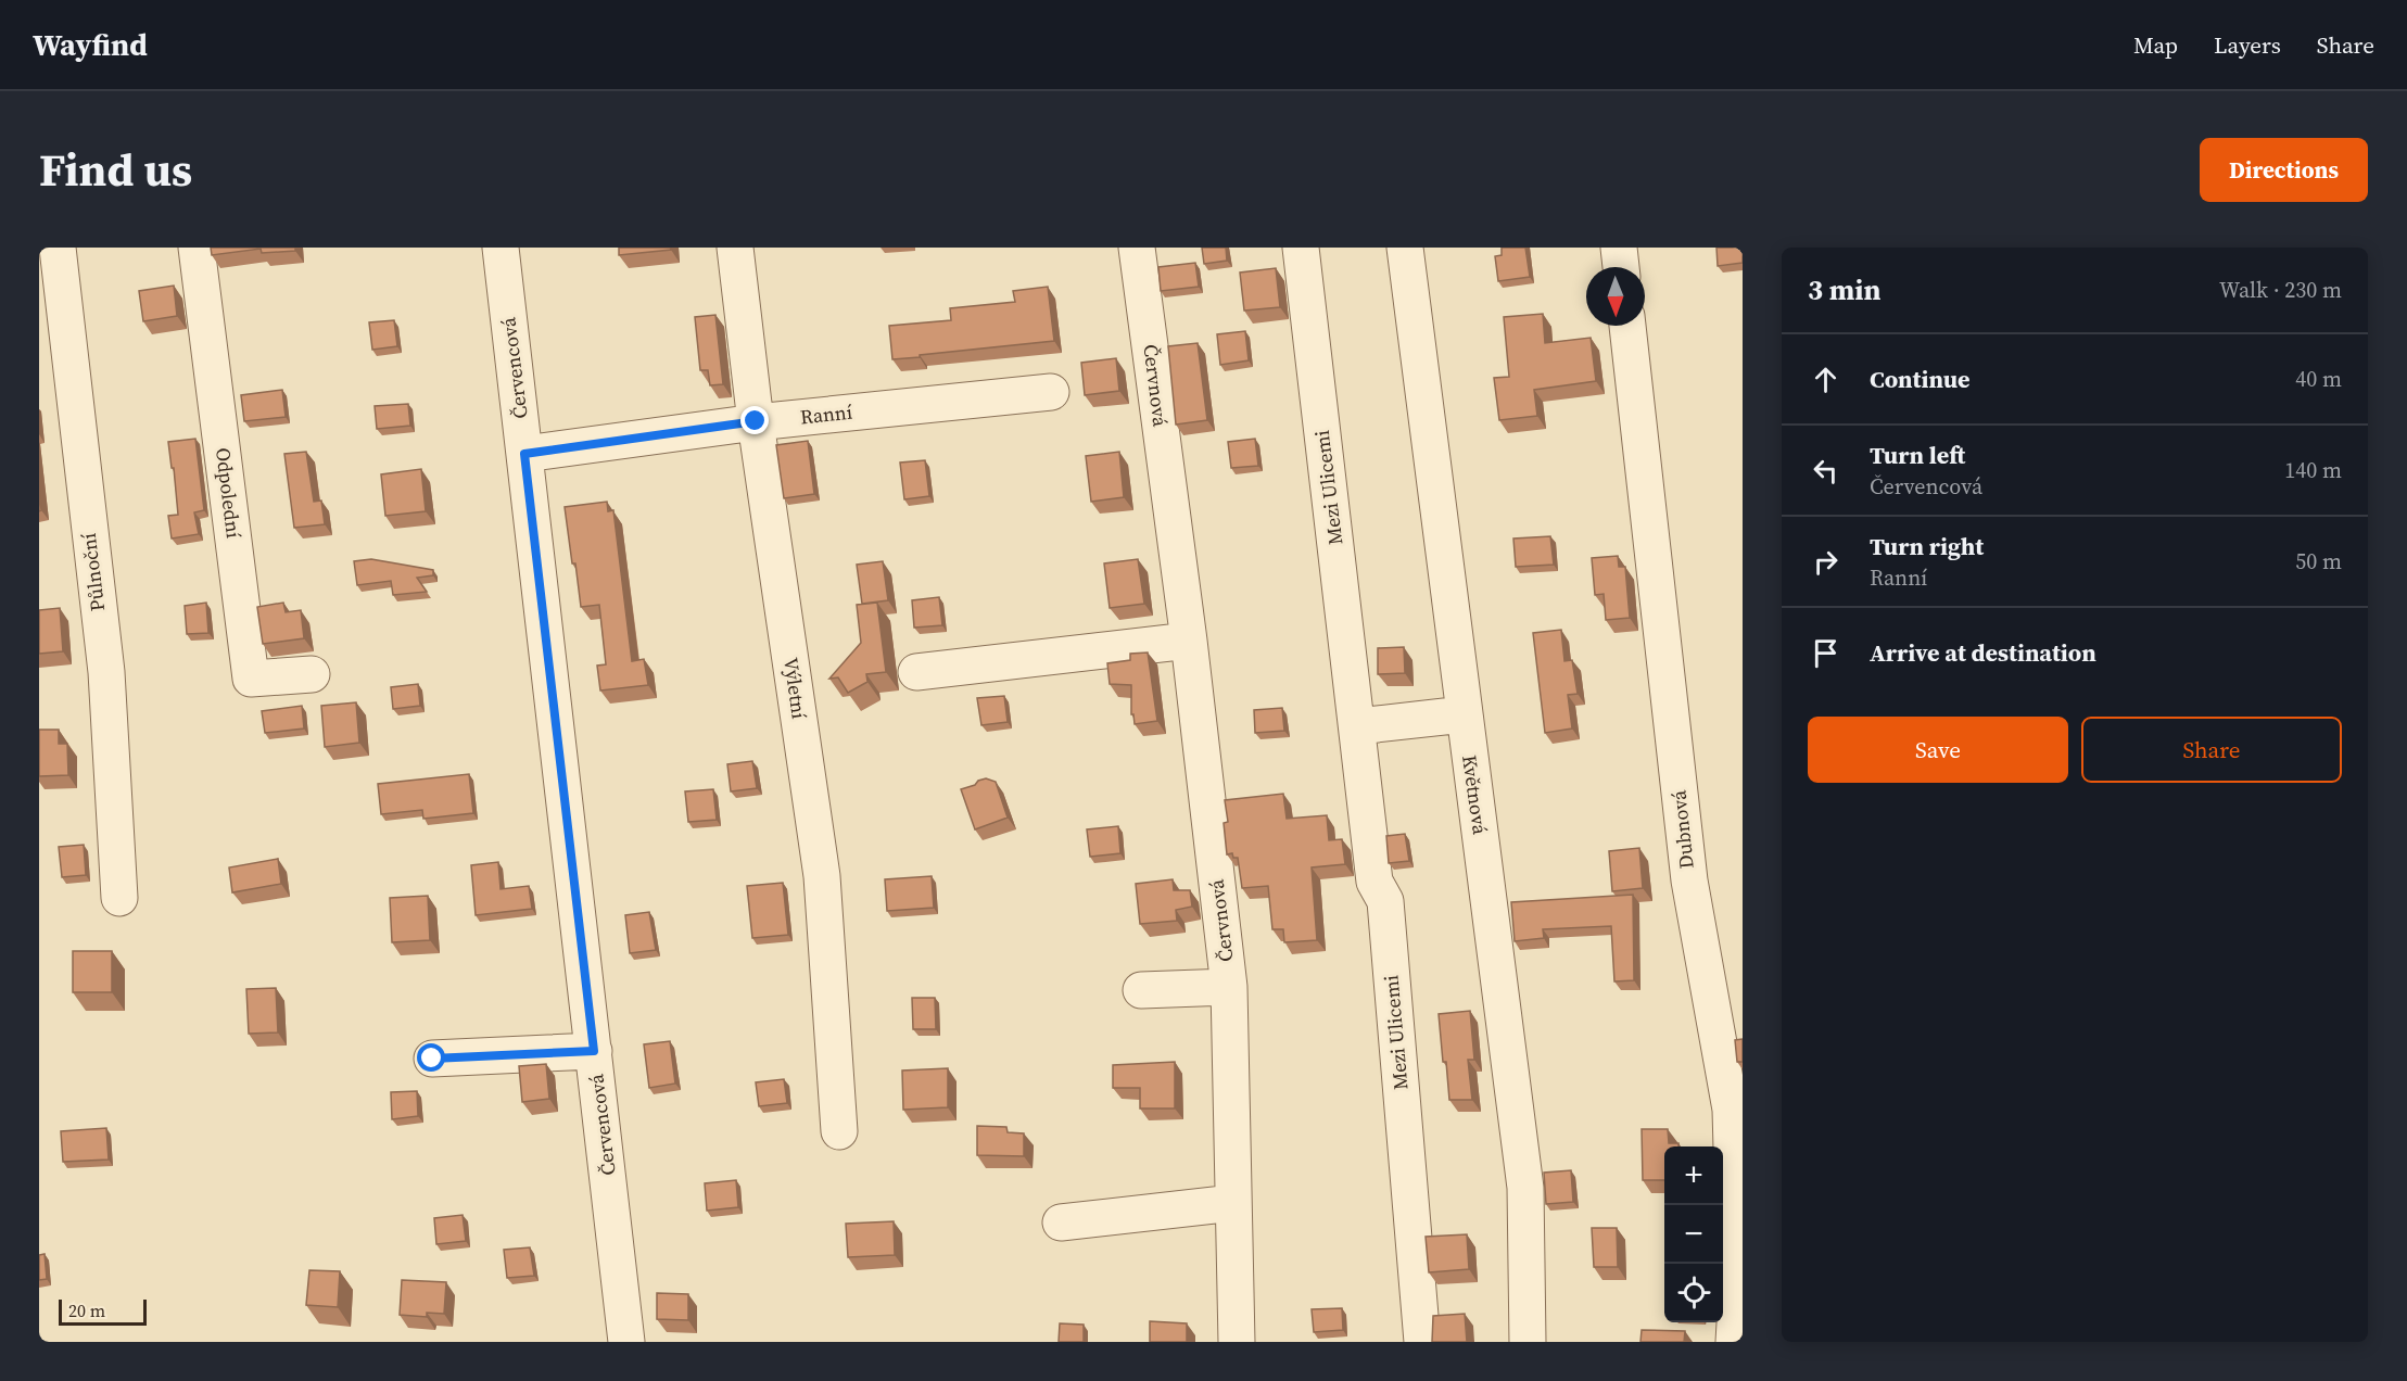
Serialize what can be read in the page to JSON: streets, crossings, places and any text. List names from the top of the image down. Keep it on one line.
{"streets":{"street":["Červencová","Červnová","Ranní","Mezi Ulicemi","Odpolední","Půlnoční","Výletní","Květnová","Dubnová"]},"crossings":[["Červencová","Ranní"],["Ranní","Výletní"]],"scale_bar":"20 m","north":"bottom","page":{"header":"Wayfind","nav":["Map","Layers","Share"],"title":"Find us","buttons":["Directions",["Save","Share"]],"heading":["3 min","Walk · 230 m"],"list":[["Continue","40 m"],["Turn left","Červencová","140 m"],["Turn right","Ranní","50 m"],"Arrive at destination"],"map_buttons":["+","−"],"scale":"20 m"}}
